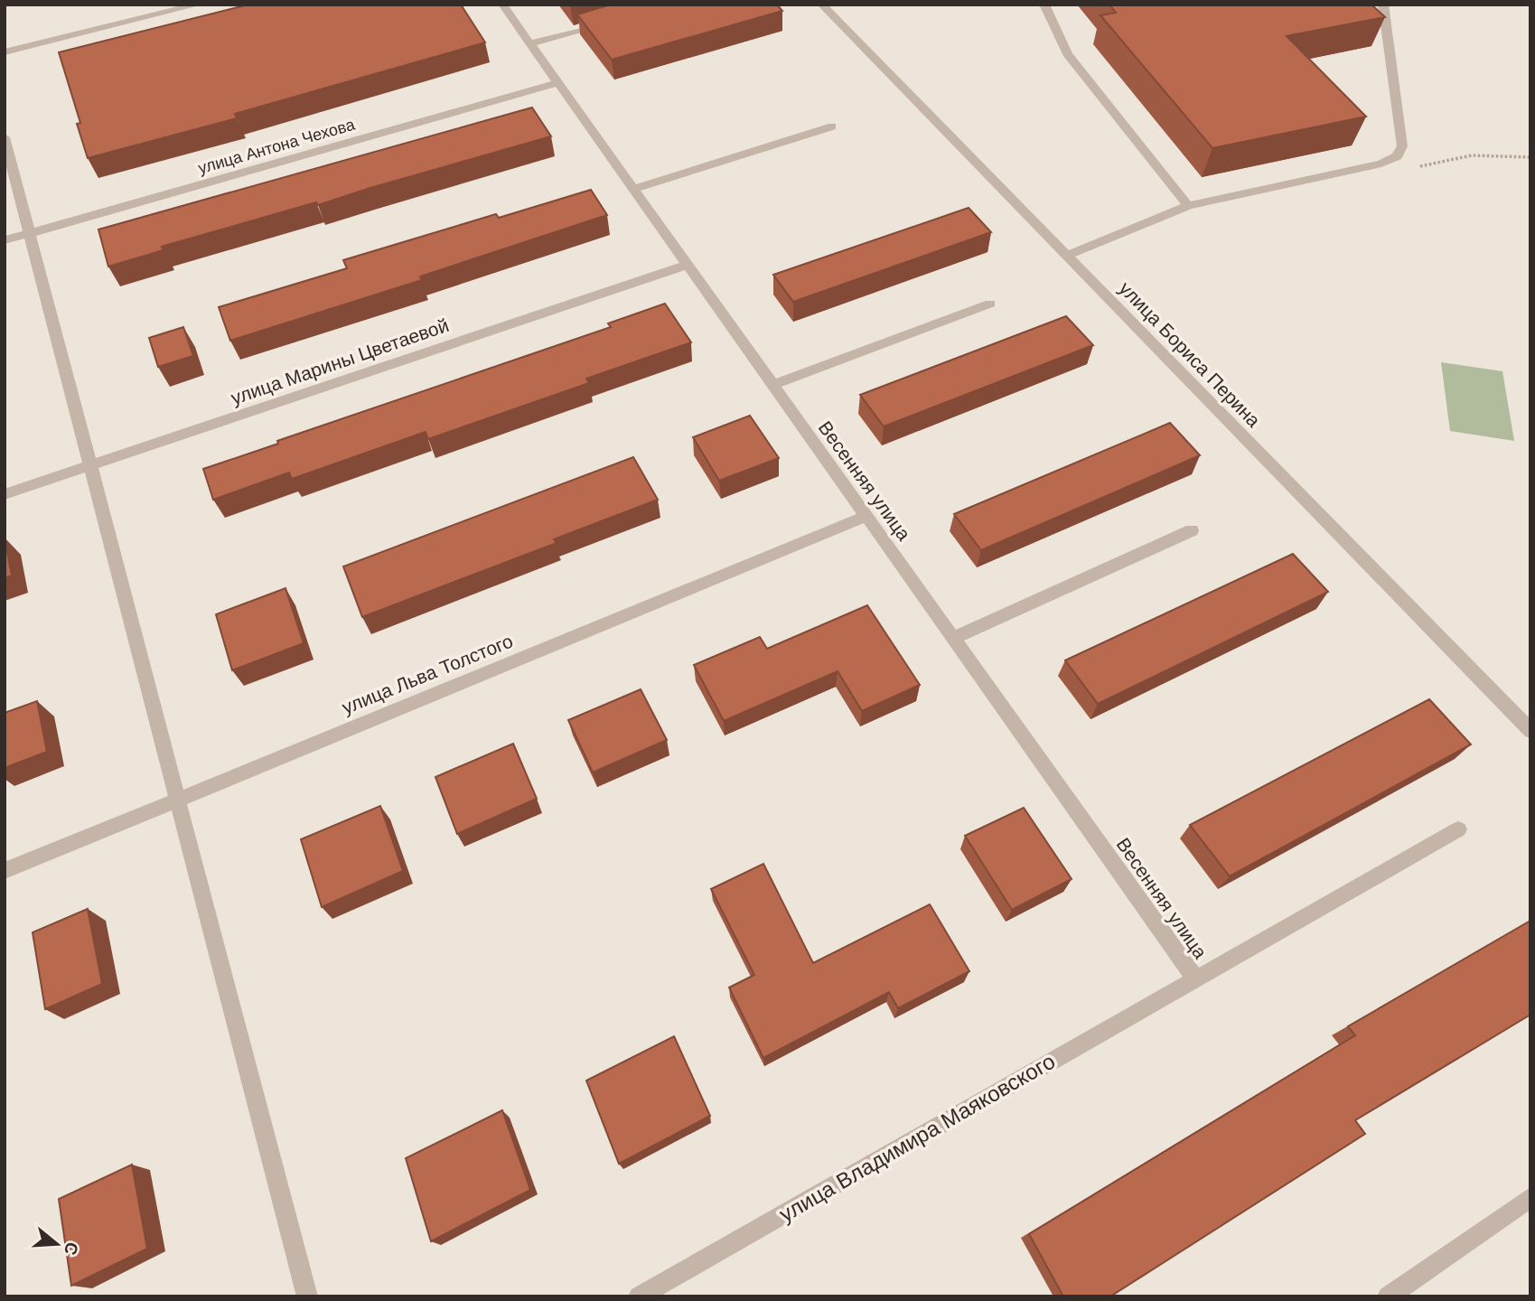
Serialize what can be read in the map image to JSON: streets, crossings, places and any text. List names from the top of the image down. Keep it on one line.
{"streets":{"street":["улица Антона Чехова","улица Бориса Перина","улица Марины Цветаевой","Весенняя улица","улица Льва Толстого","улица Владимира Маяковского"]},"crossings":[["улица Антона Чехова","Весенняя улица"],["улица Марины Цветаевой","Весенняя улица"],["Весенняя улица","улица Льва Толстого"],["Весенняя улица","улица Владимира Маяковского"]],"north":"right"}
